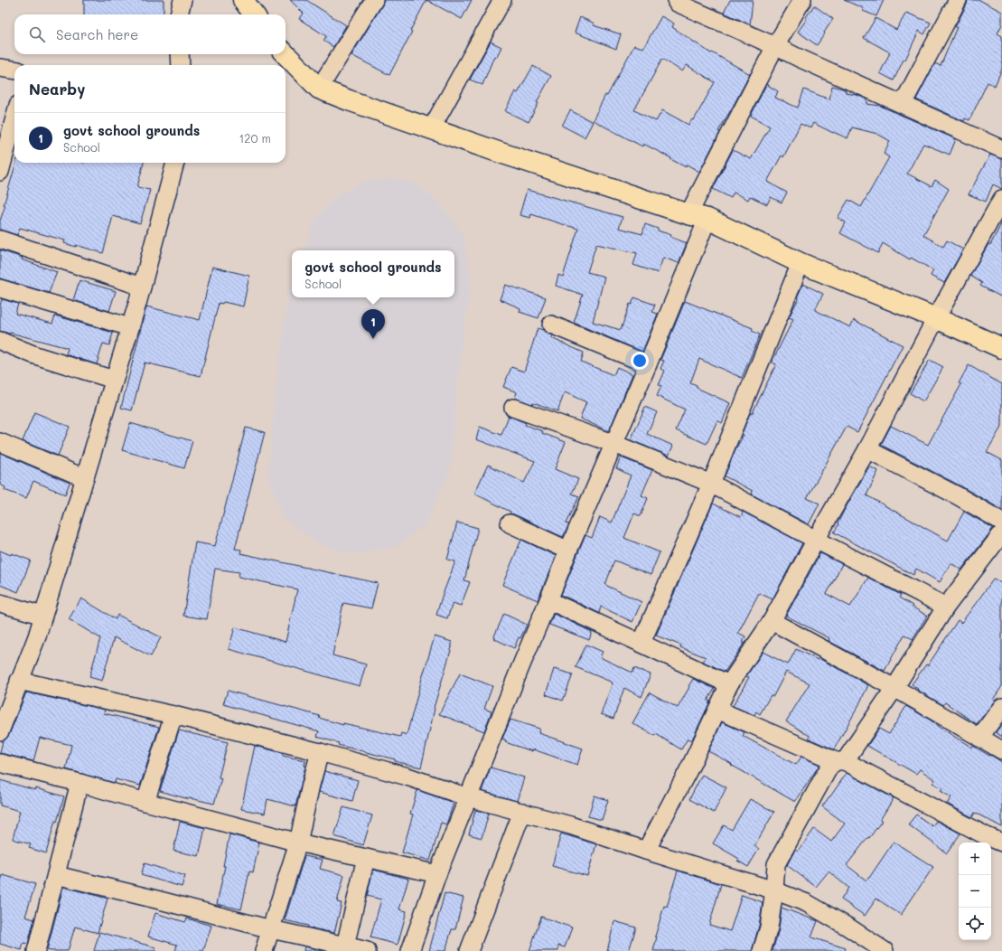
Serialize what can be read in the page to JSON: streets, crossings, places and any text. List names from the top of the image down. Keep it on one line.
{"page":{"search":"Search here","heading":"Nearby","list":[{"mark":"1","name":"govt school grounds","note":"School","value":"120 m"}],"popup":["govt school grounds","School"],"pins":"1","map_buttons":["+","−"]}}
